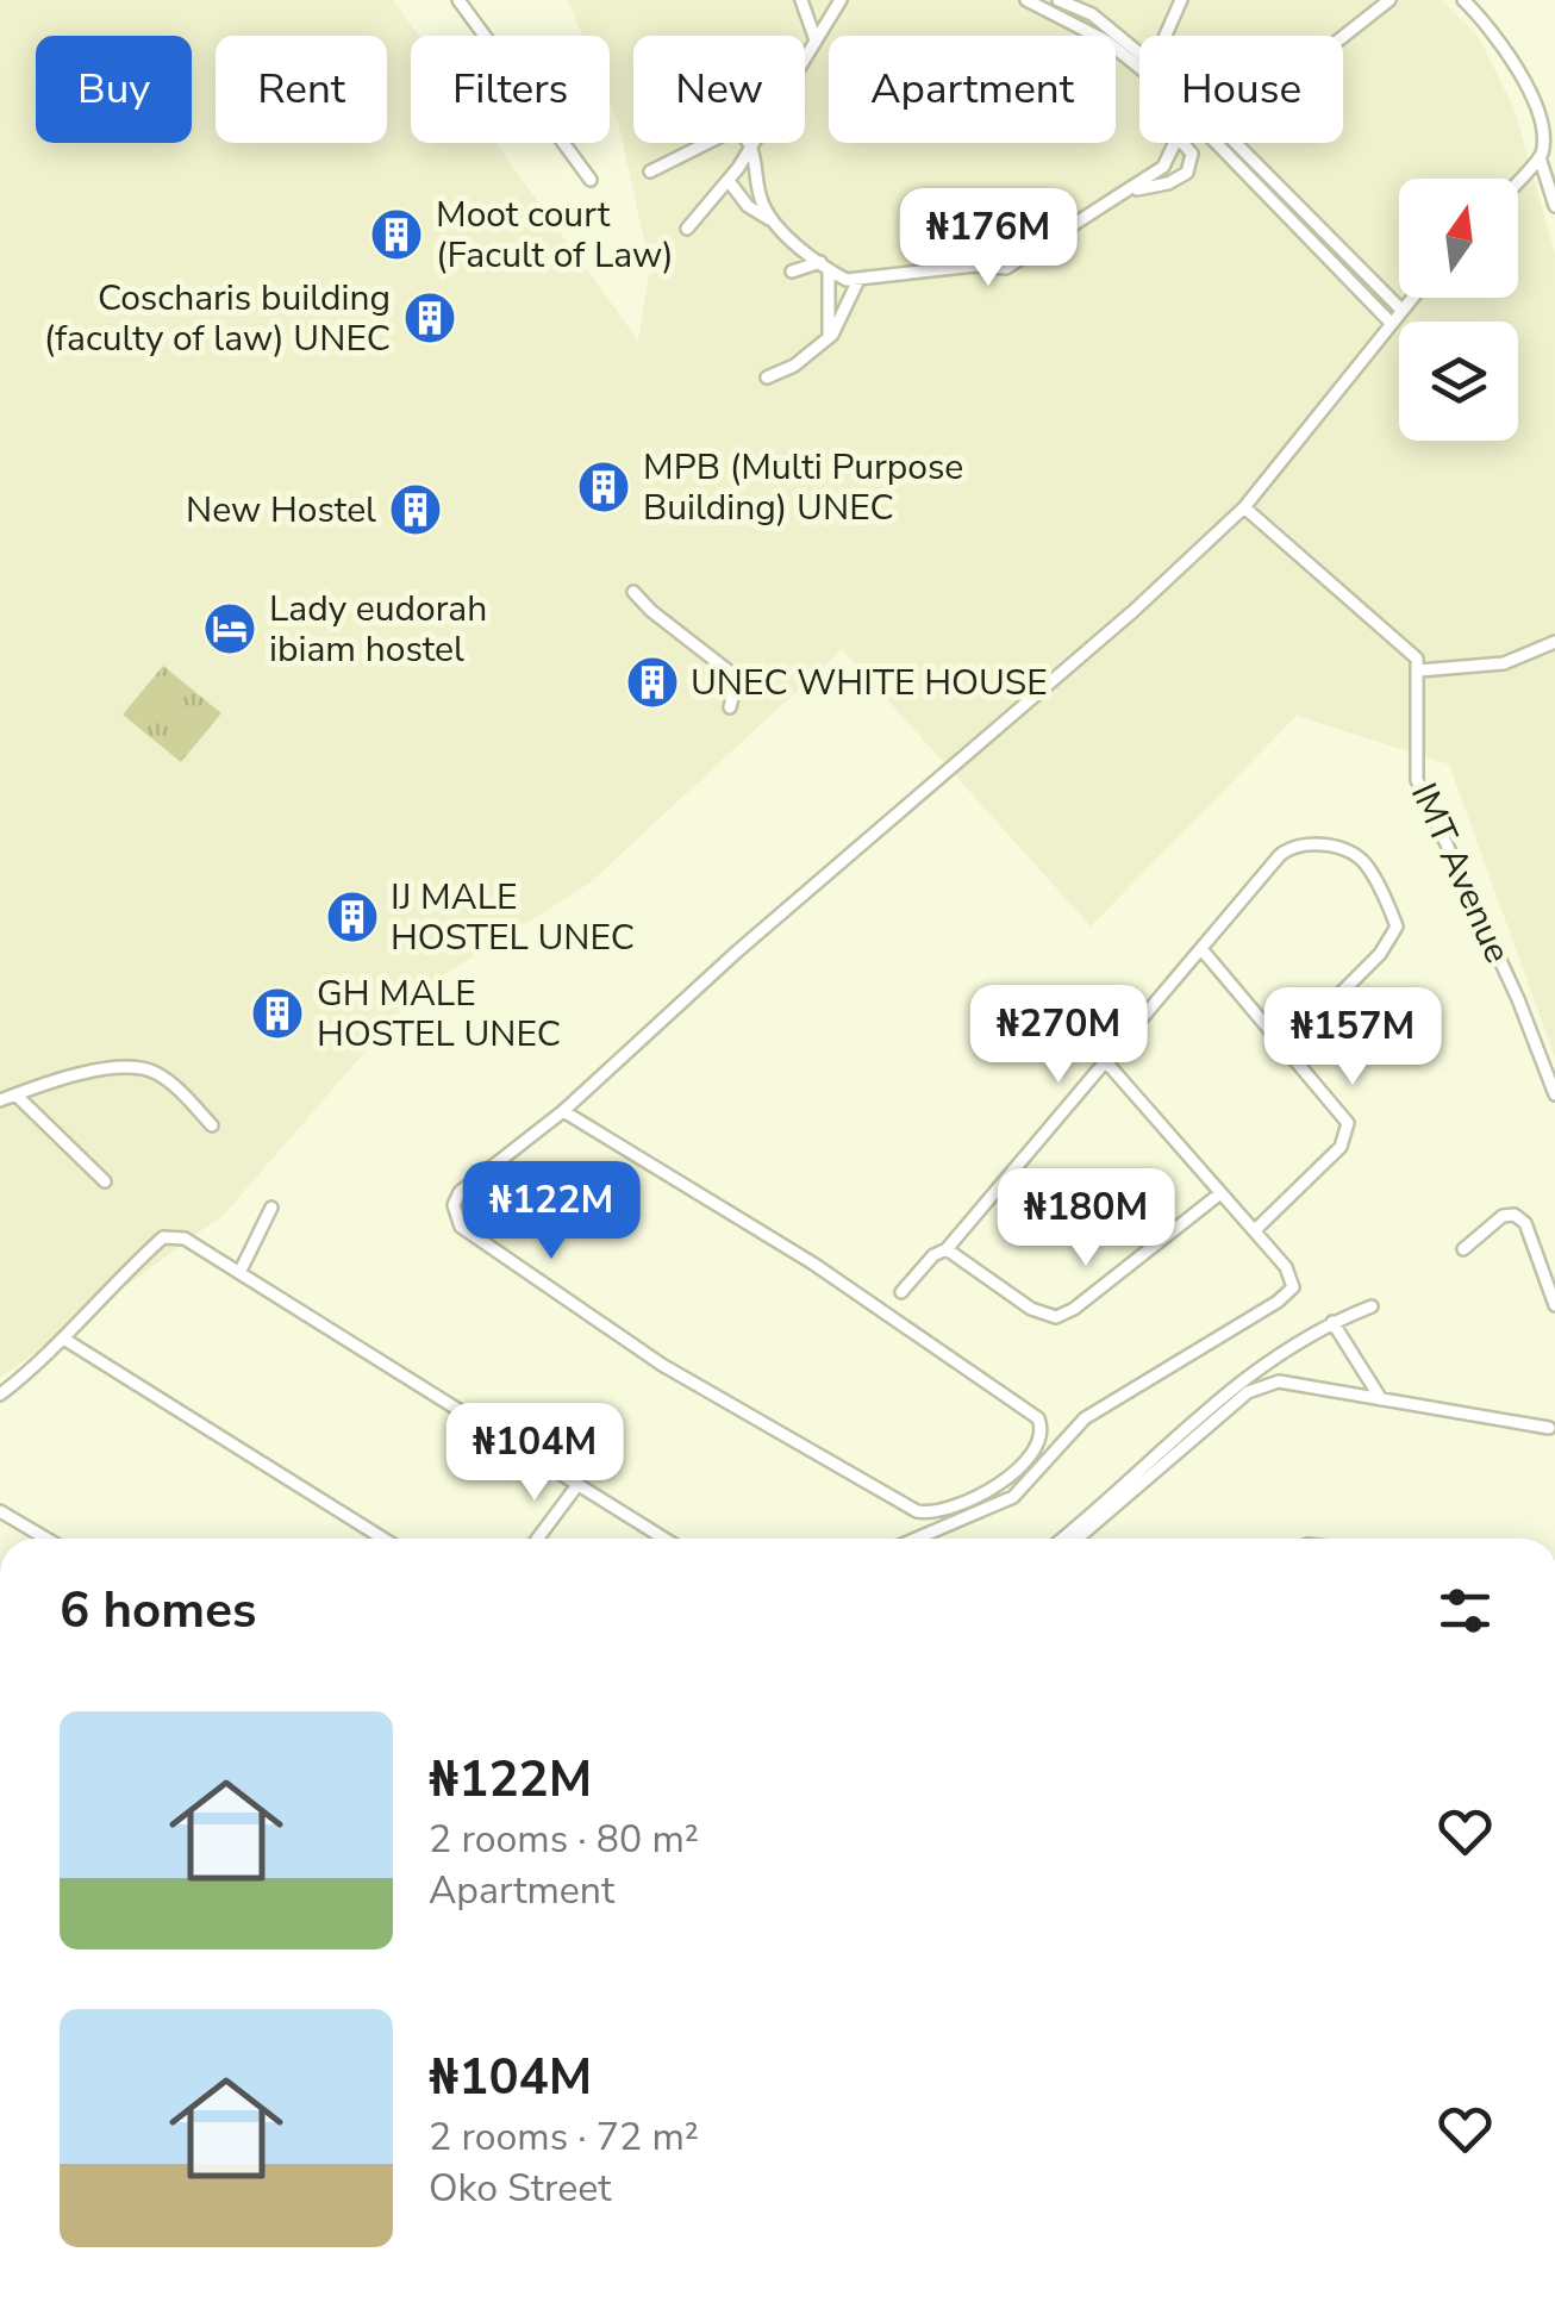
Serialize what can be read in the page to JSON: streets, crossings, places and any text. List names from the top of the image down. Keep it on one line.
{"streets":{"street":["IMT Avenue"]},"places":{"building":["Moot court (Facult of Law)","Coscharis building (faculty of law) UNEC","MPB (Multi Purpose Building) UNEC","New Hostel","UNEC WHITE HOUSE","IJ MALE HOSTEL UNEC","GH MALE HOSTEL UNEC"],"hotel":["Lady eudorah ibiam hostel"]},"north":"top","page":{"chip":["Buy","Rent","Filters","New","Apartment","House"],"price":["₦176M","₦270M","₦157M","₦122M","₦180M","₦104M"],"heading":"6 homes","list":[{"name":"₦122M","note":"2 rooms · 80 m² · Apartment"},{"name":"₦104M","note":"2 rooms · 72 m² · Oko Street"}]}}
